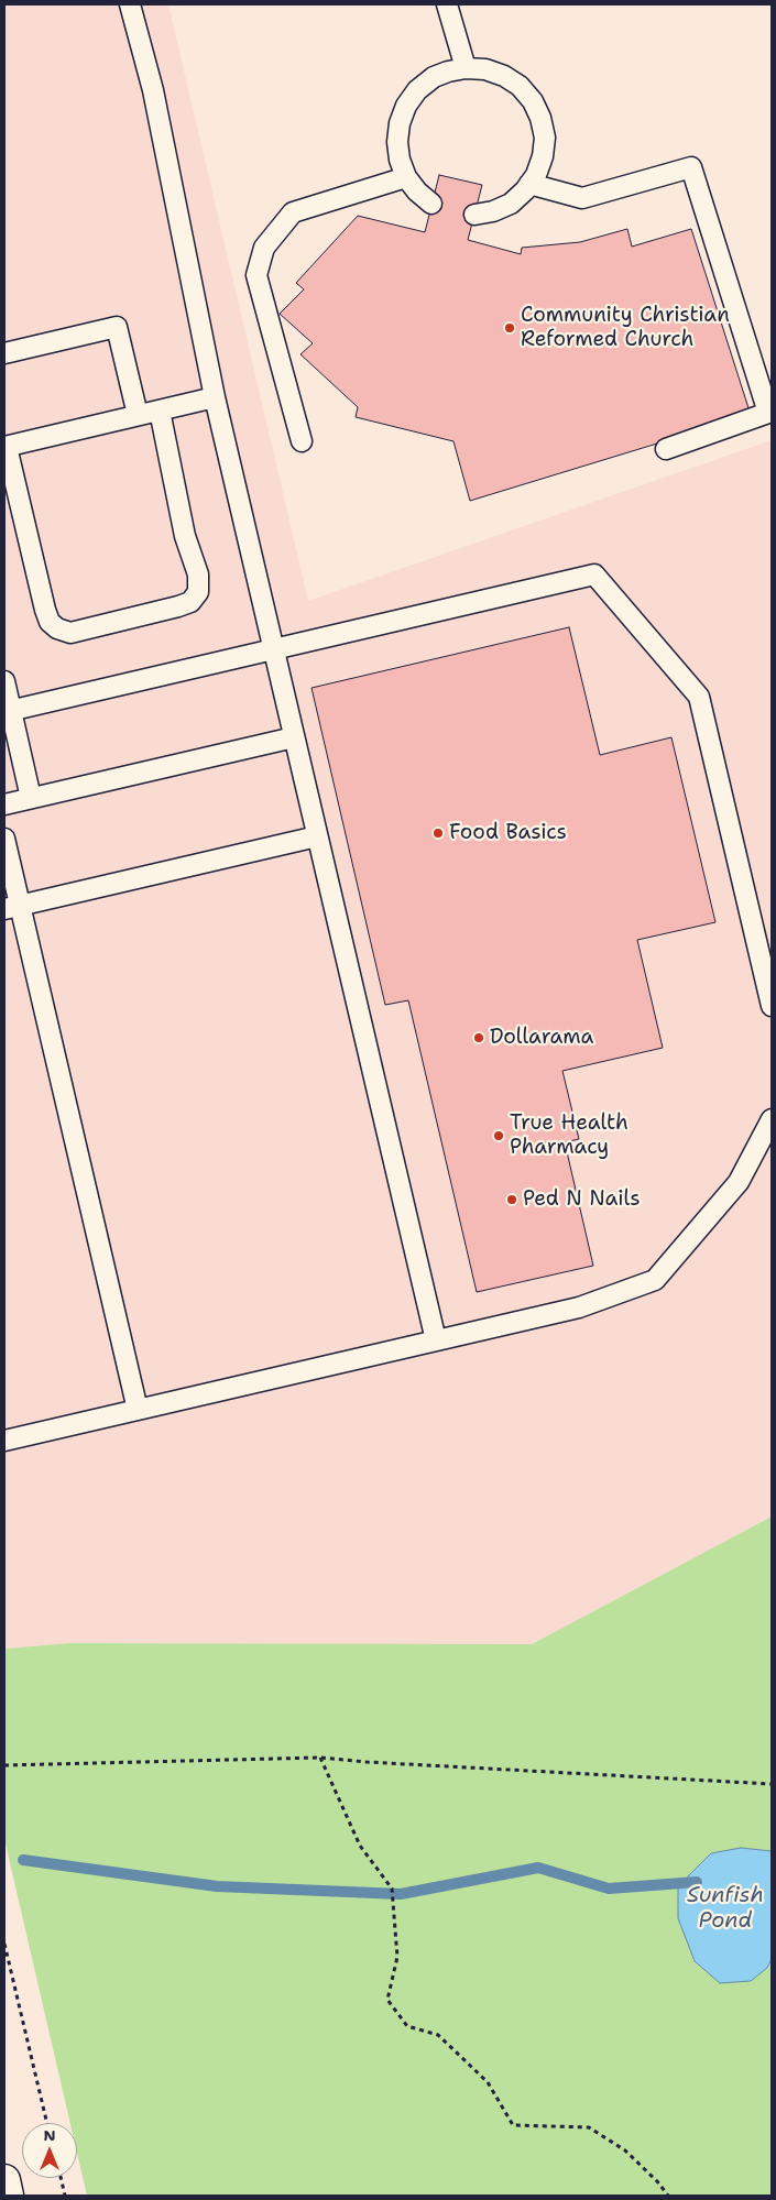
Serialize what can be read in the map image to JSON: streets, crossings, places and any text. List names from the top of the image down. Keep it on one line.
{"water":["Sunfish Pond"],"places":["Community Christian Reformed Church","Food Basics","Dollarama","True Health Pharmacy","Ped N Nails"],"north":"top"}
